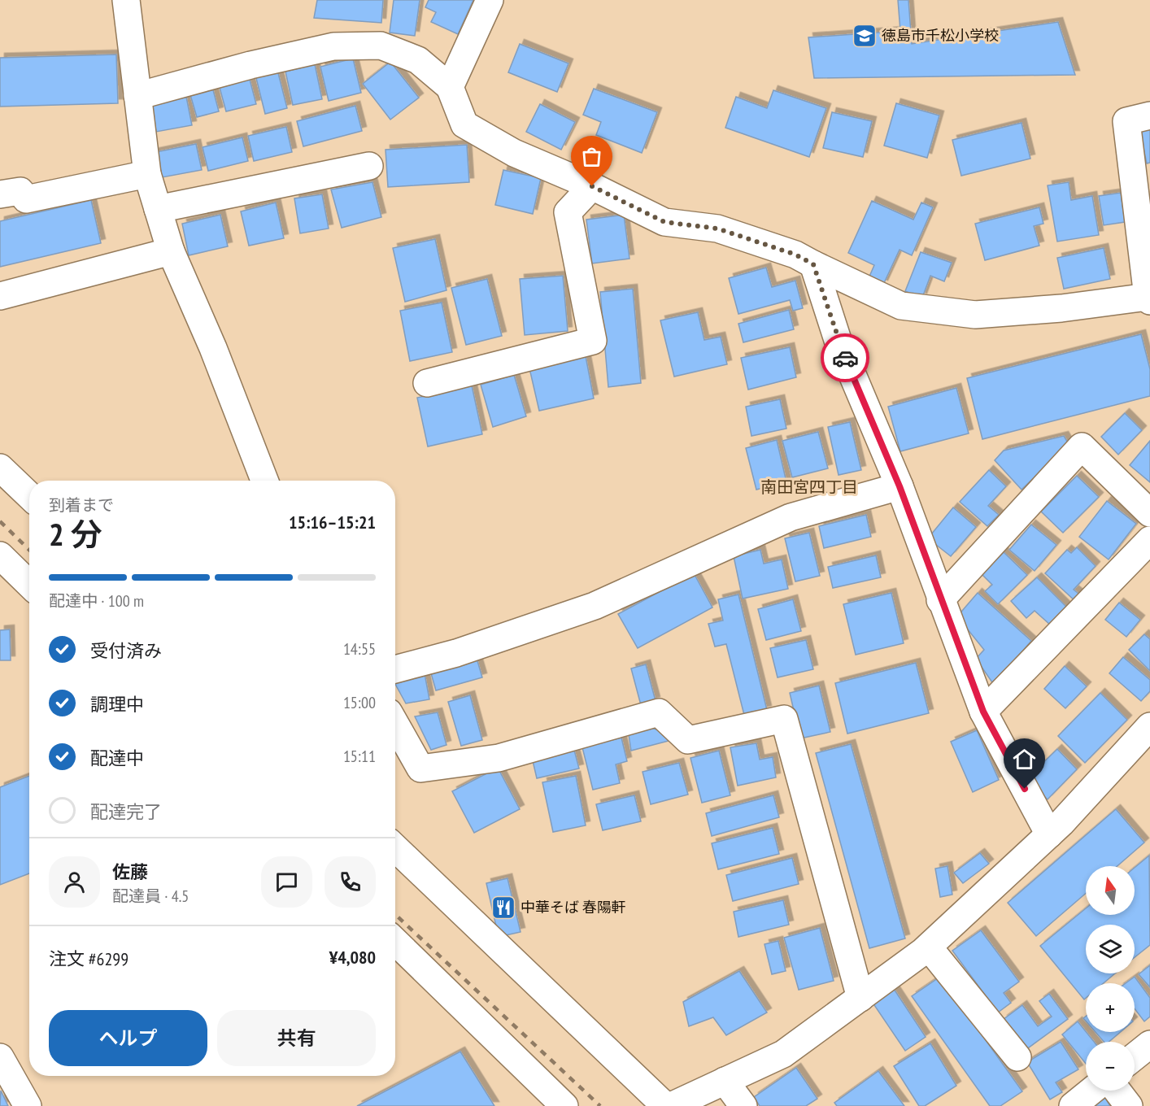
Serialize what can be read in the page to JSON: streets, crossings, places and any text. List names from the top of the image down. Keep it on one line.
{"districts":["南田宮四丁目"],"places":{"school or university":["徳島市千松小学校"],"restaurant":["中華そば 春陽軒"]},"north":"top","page":{"heading":["2 分","到着まで","15:16–15:21"],"panel":["佐藤","配達員 · 4.5","注文 #6299","¥4,080"],"bar":"配達中 · 100 m","list":[["受付済み","14:55"],["調理中","15:00"],["配達中","15:11"],"配達完了"],"map_buttons":["+","−"],"buttons":["ヘルプ","共有"]}}
